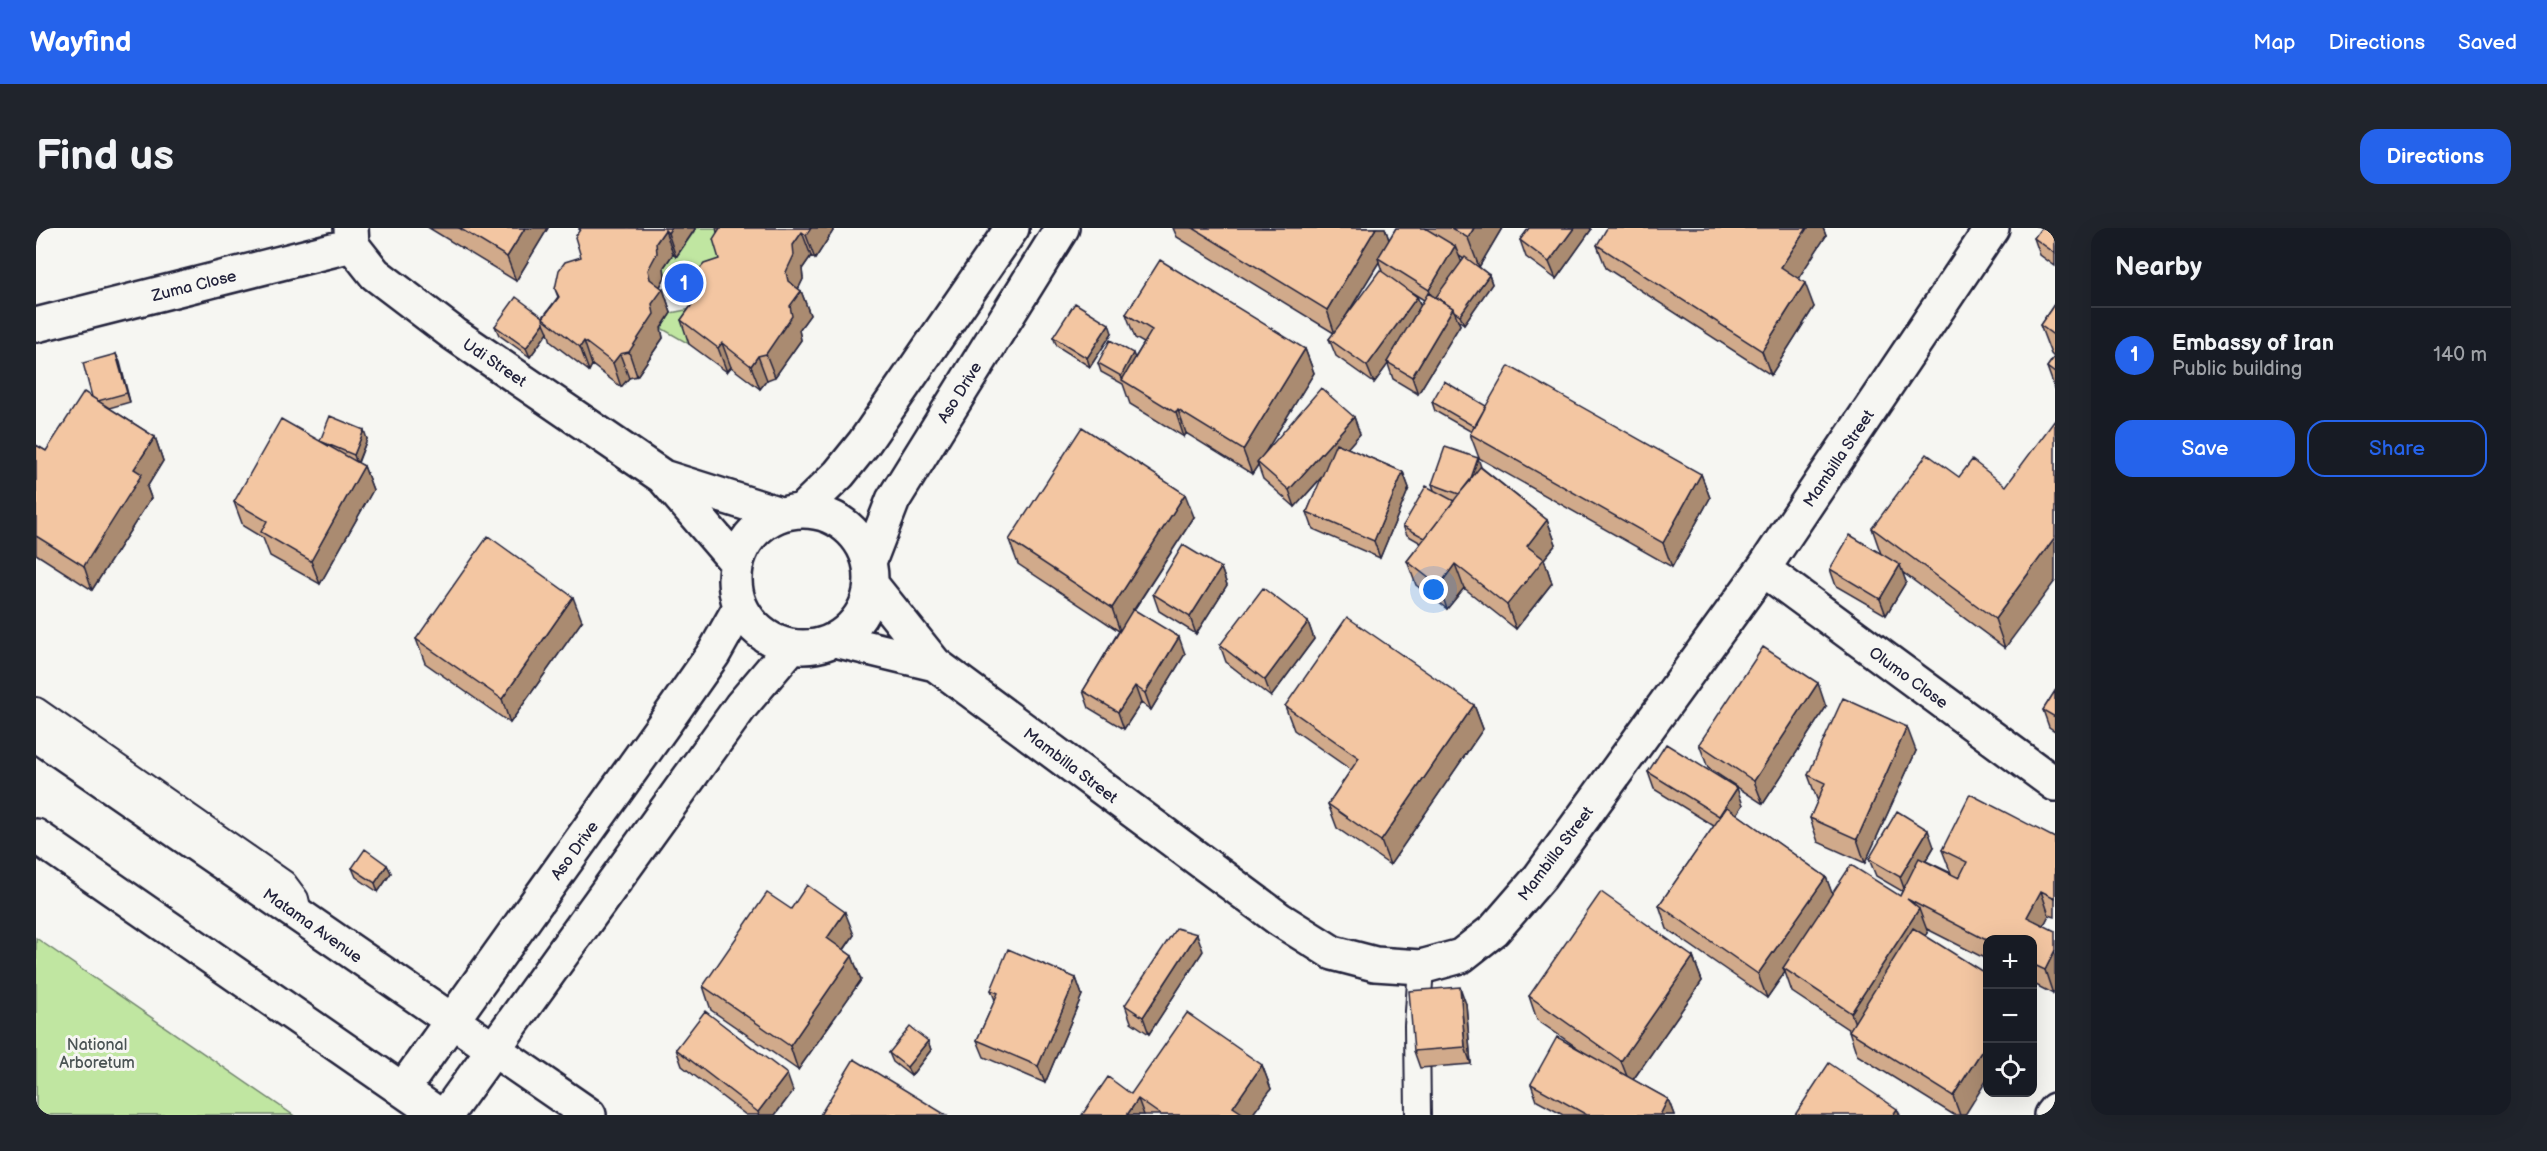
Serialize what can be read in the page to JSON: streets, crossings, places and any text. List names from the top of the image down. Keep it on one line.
{"streets":{"street":["Zuma Close","Udi Street","Aso Drive","Mambilla Street","Olumo Close","Matama Avenue"]},"crossings":[["Zuma Close","Udi Street"],["Aso Drive","Matama Avenue"],["Mambilla Street","Olumo Close"]],"parks":["National Arboretum"],"page":{"header":"Wayfind","nav":["Map","Directions","Saved"],"buttons":["Directions",["Save","Share"]],"title":"Find us","heading":"Nearby","pins":"1","list":[{"mark":"1","name":"Embassy of Iran","note":"Public building","value":"140 m"}],"map_buttons":["+","−"]}}
